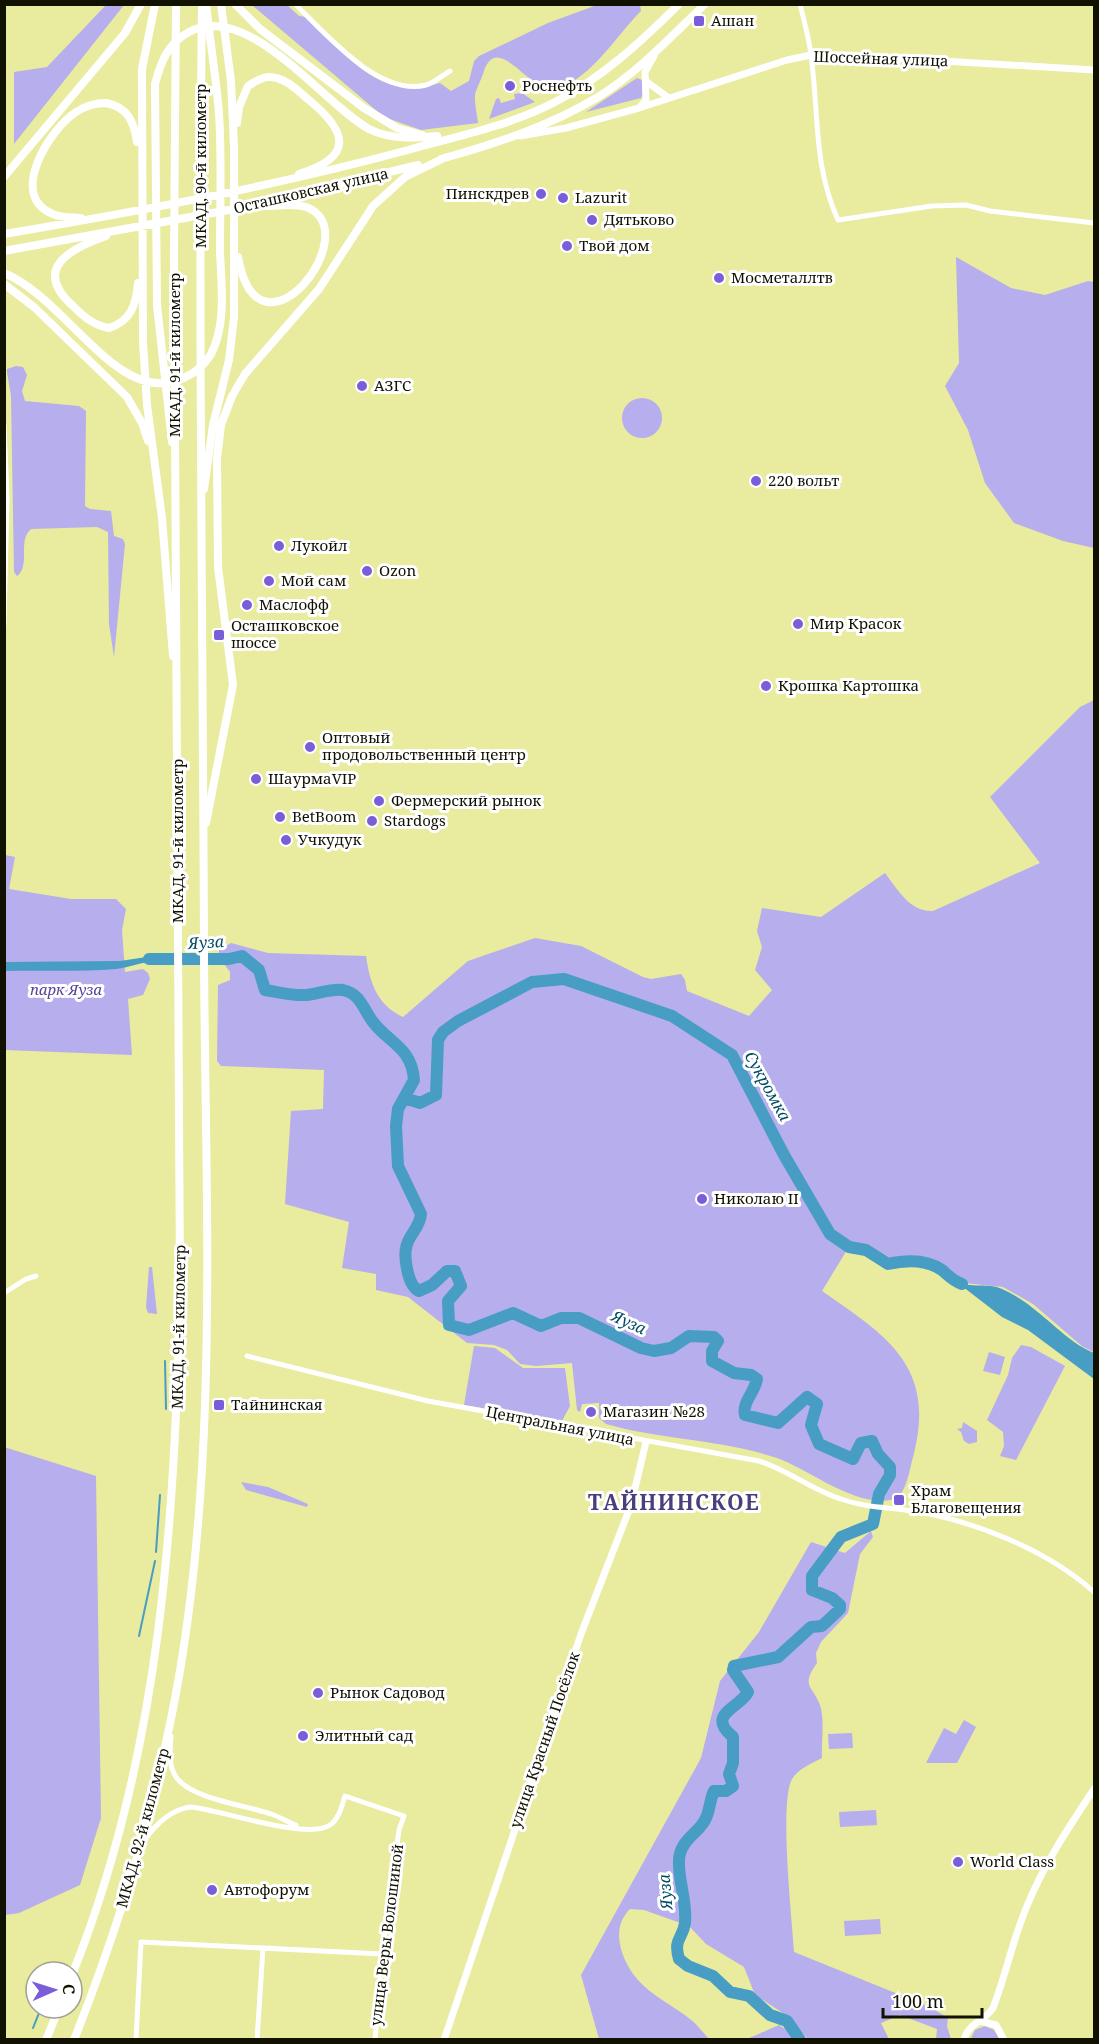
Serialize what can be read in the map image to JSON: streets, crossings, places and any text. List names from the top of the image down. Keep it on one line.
{"streets":{"highway":["МКАД, 90-й километр","МКАД, 91-й километр","МКАД, 92-й километр"],"main road":["Осташковская улица"],"street":["Шоссейная улица","Центральная улица","улица Красный Посёлок","улица Веры Волошиной"]},"crossings":[["Шоссейная улица","Осташковская улица"],["МКАД, 90-й километр","МКАД, 91-й километр"],["МКАД, 91-й километр","МКАД, 92-й километр"],["Центральная улица","улица Красный Посёлок"]],"districts":["ТАЙНИНСКОЕ"],"water":["Яуза","Сукромка"],"parks":["парк Яуза"],"places":{"transit":["Ашан","Осташковское шоссе","Тайнинская","Храм Благовещения"],"other":["Роснефть","Пинскдрев","Lazurit","Дятьково","Твой дом","Мосметаллтв","АЗГС","220 вольт","Лукойл","Ozon","Мой сам","Маслофф","Мир Красок","Крошка Картошка","Оптовый продовольственный центр","ШаурмаVIP","Фермерский рынок","BetBoom","Stardogs","Учкудук","Николаю II","Магазин №28","Рынок Садовод","Элитный сад","World Class","Автофорум"]},"scale_bar":"100 m","north":"right"}
